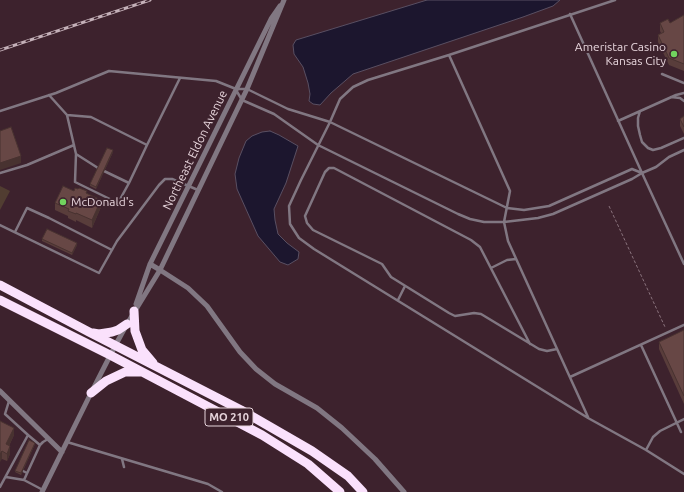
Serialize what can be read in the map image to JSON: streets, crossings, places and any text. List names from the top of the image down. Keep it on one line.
{"streets":{"highway":["MO 210"],"street":["Northeast Eldon Avenue"]},"crossings":[["Northeast Eldon Avenue","MO 210"]],"places":["Ameristar Casino Kansas City","McDonald's"]}
